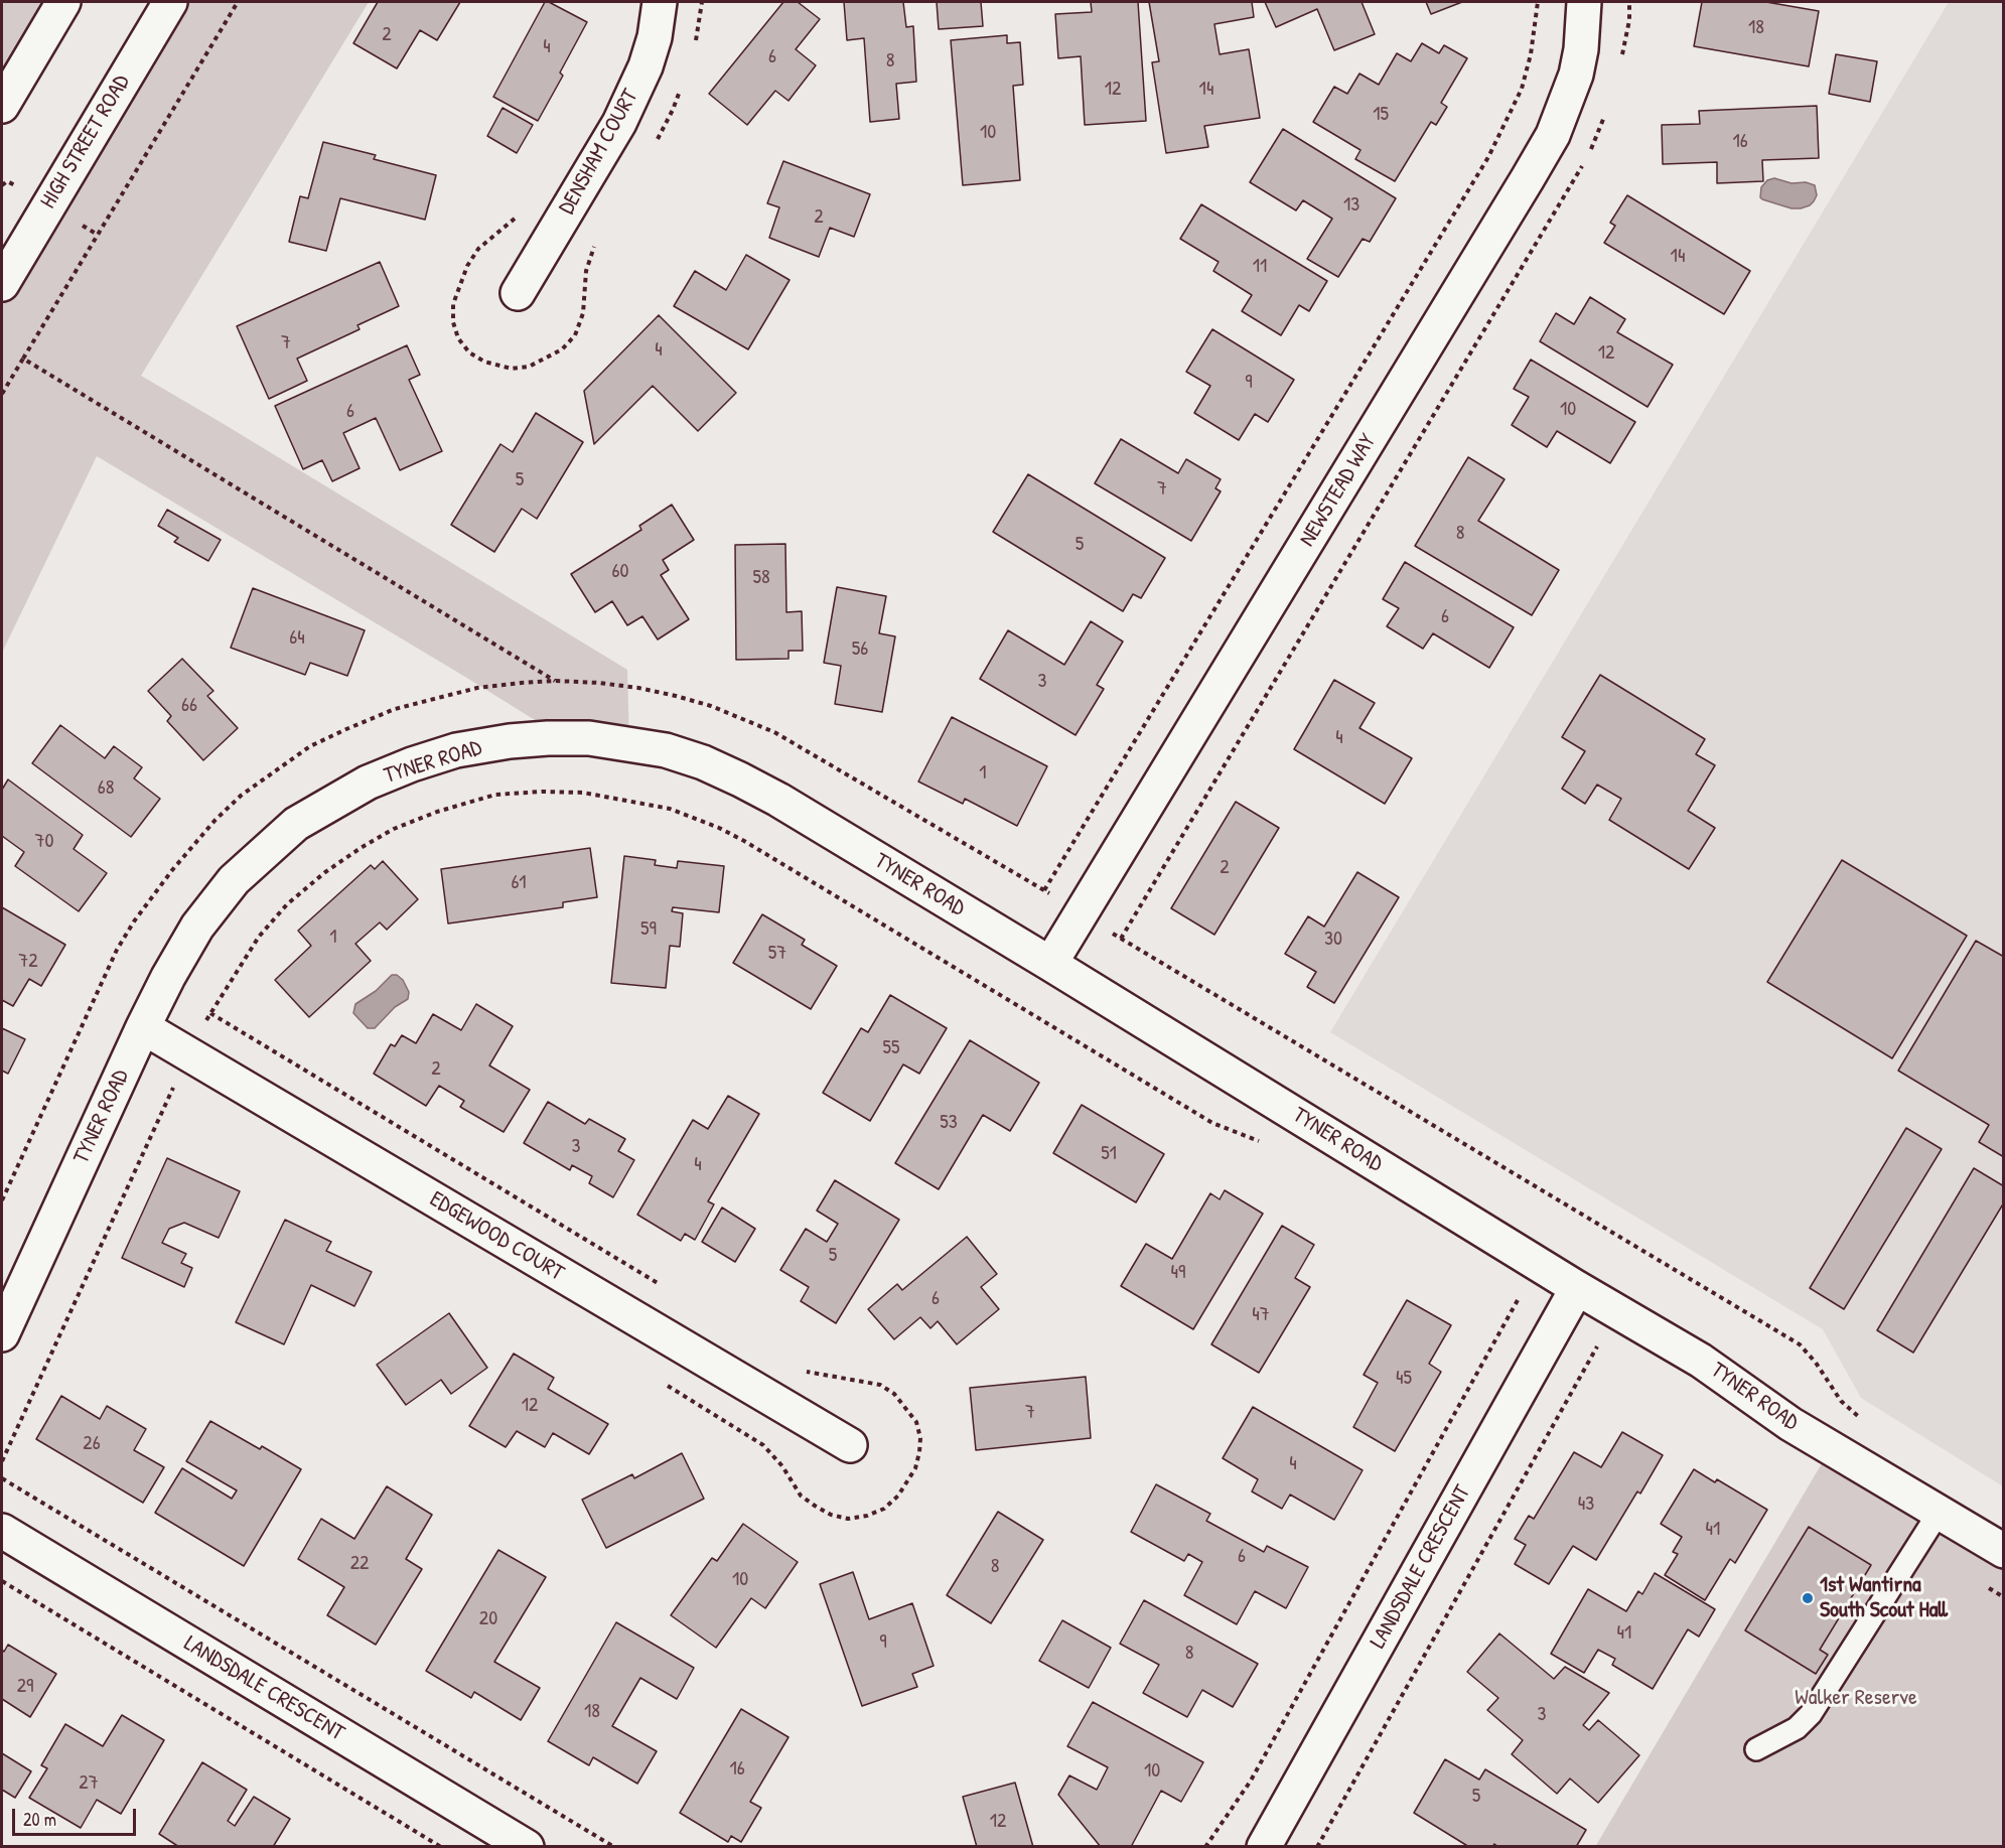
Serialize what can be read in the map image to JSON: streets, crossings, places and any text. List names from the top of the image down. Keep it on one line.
{"streets":{"street":["HIGH STREET ROAD","DENSHAM COURT","NEWSTEAD WAY","TYNER ROAD","EDGEWOOD COURT","LANDSDALE CRESCENT"]},"crossings":[["NEWSTEAD WAY","TYNER ROAD"],["TYNER ROAD","EDGEWOOD COURT"],["TYNER ROAD","LANDSDALE CRESCENT"]],"parks":["Walker Reserve"],"places":["1st Wantirna South Scout Hall"],"house_numbers":["18","2","4","6","8","12","14","15","10","16","13","2","14","11","7","4","12","9","10","6","5","7","8","5","60","58","6","64","56","3","66","4","1","68","70","2","61","59","1","30","57","72","55","2","53","3","51","4","5","49","6","47","45","12","7","26","4","43","41","6","22","8","10","20","41","9","8","29","18","3","16","10","27","5","12"],"scale_bar":"20 m"}
